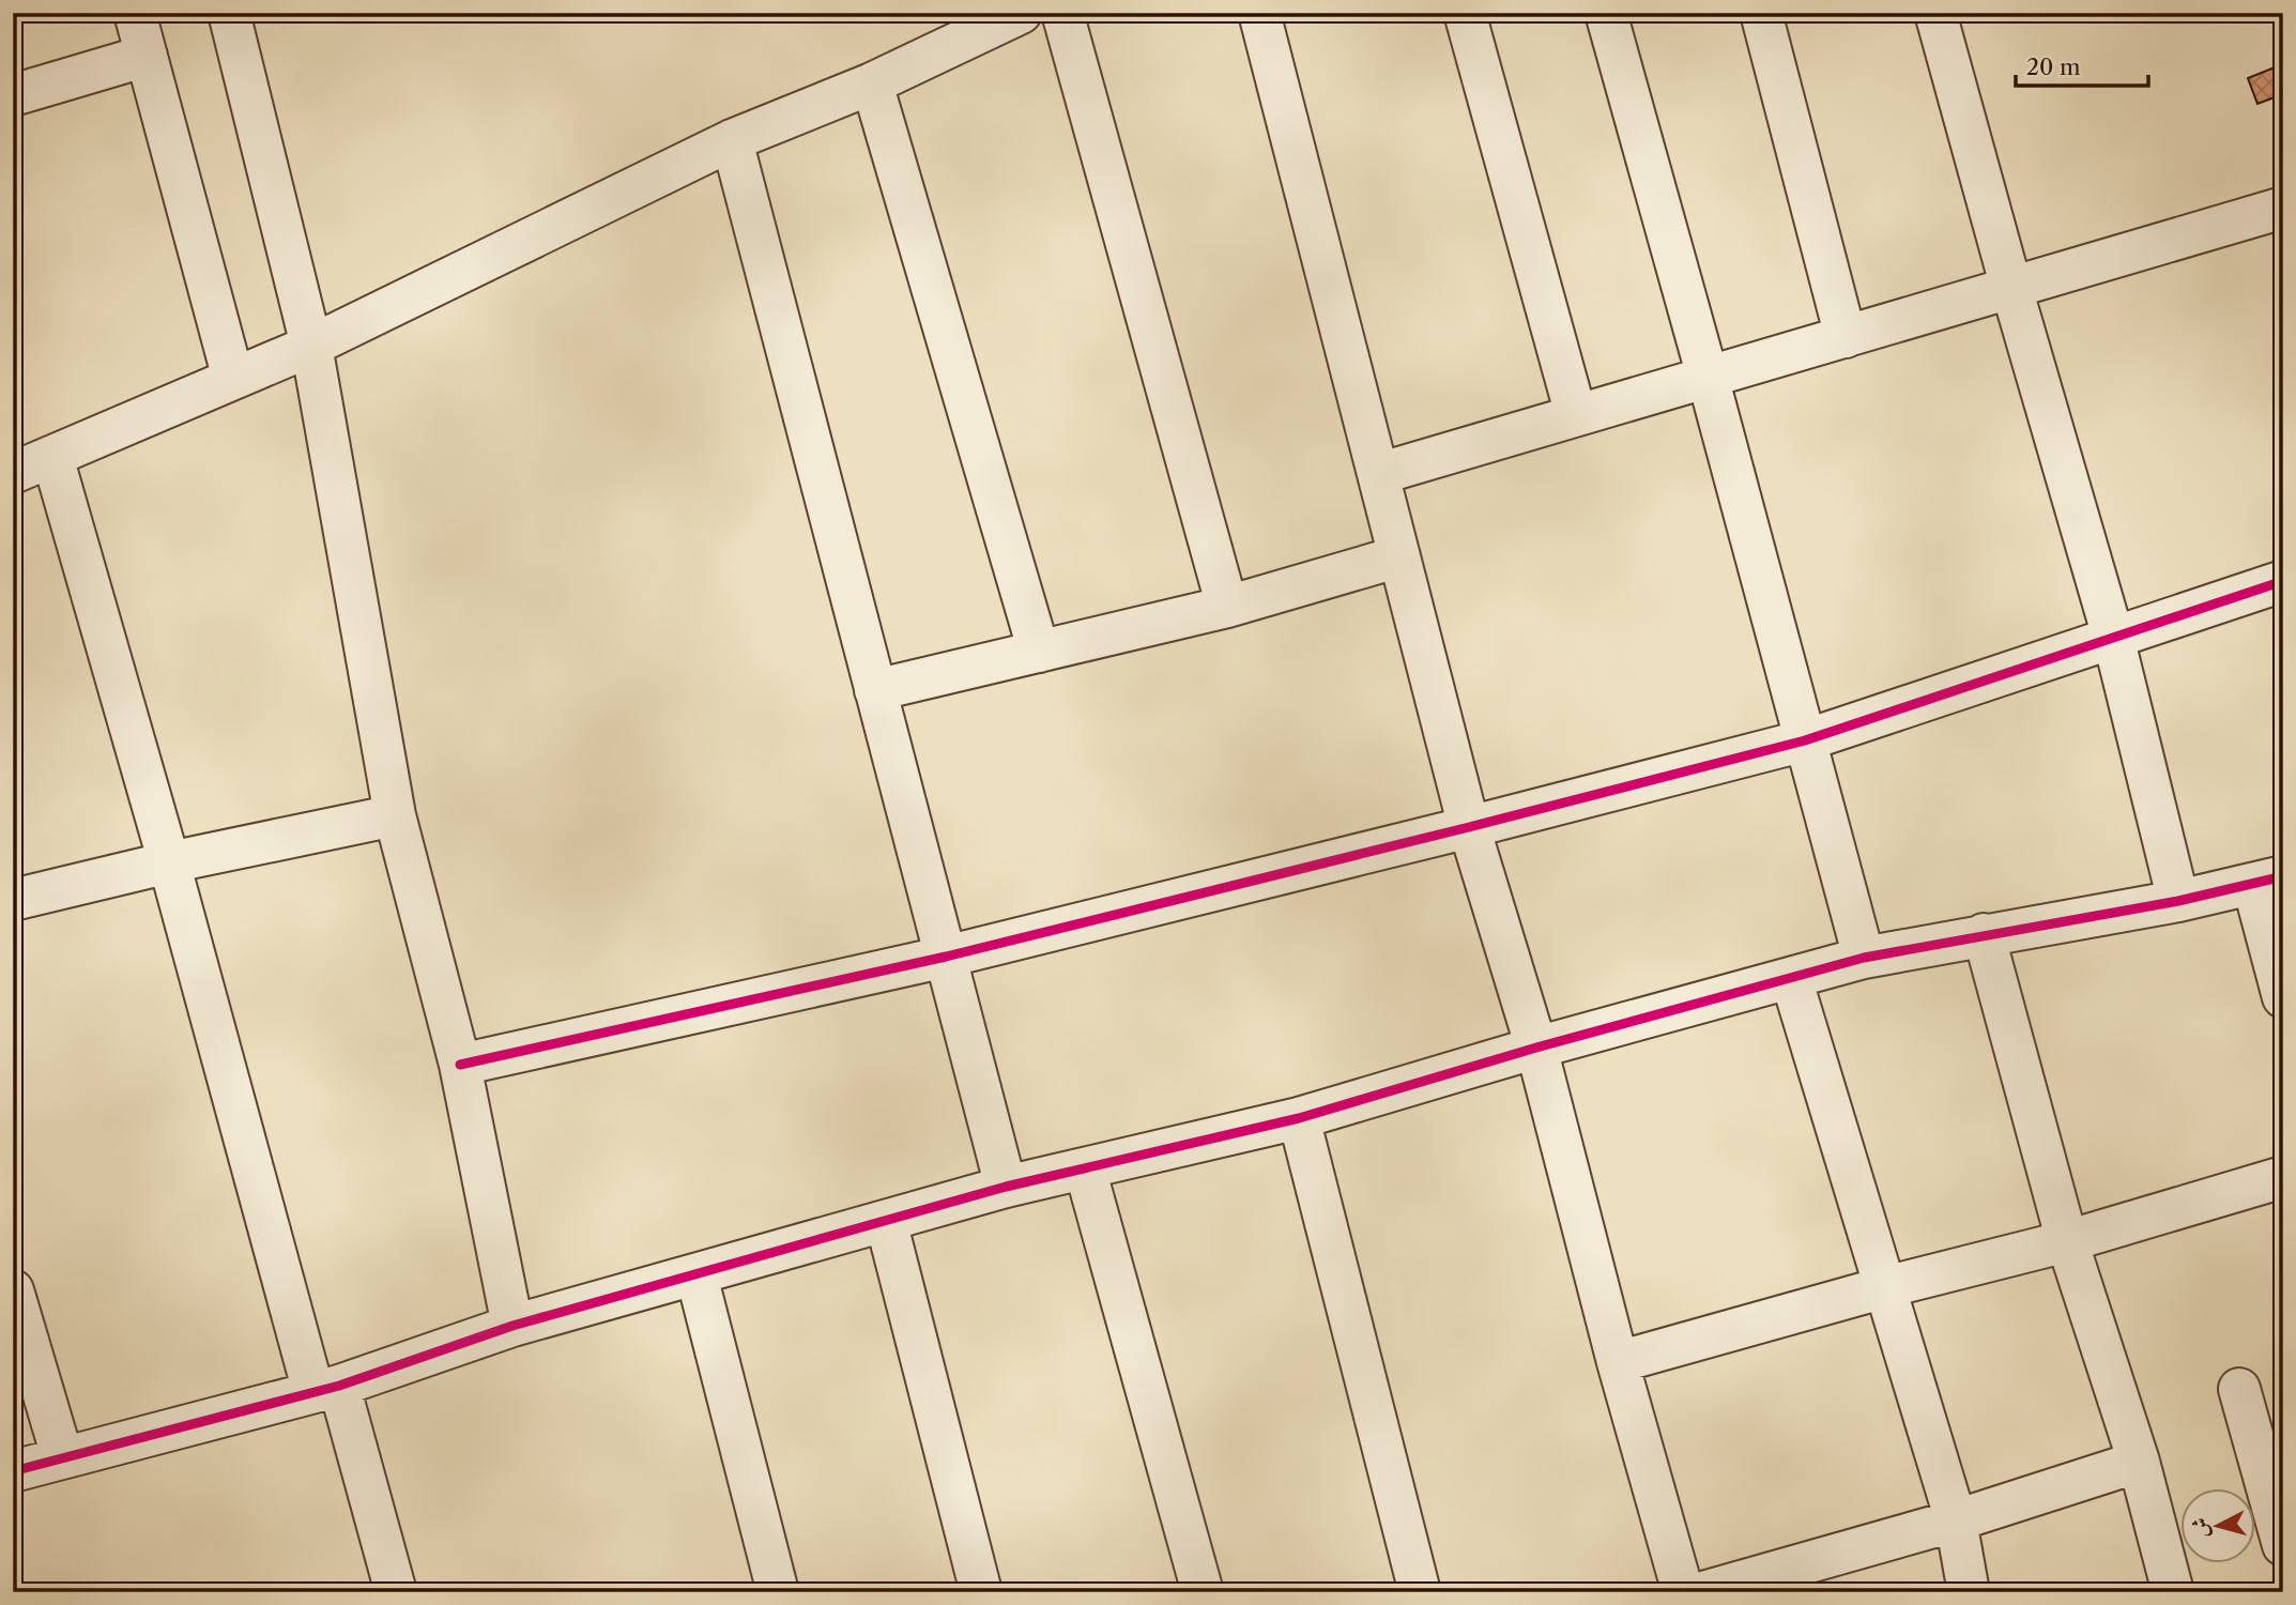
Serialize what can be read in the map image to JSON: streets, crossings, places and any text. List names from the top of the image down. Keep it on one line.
{"scale_bar":"20 m","north":"left"}
